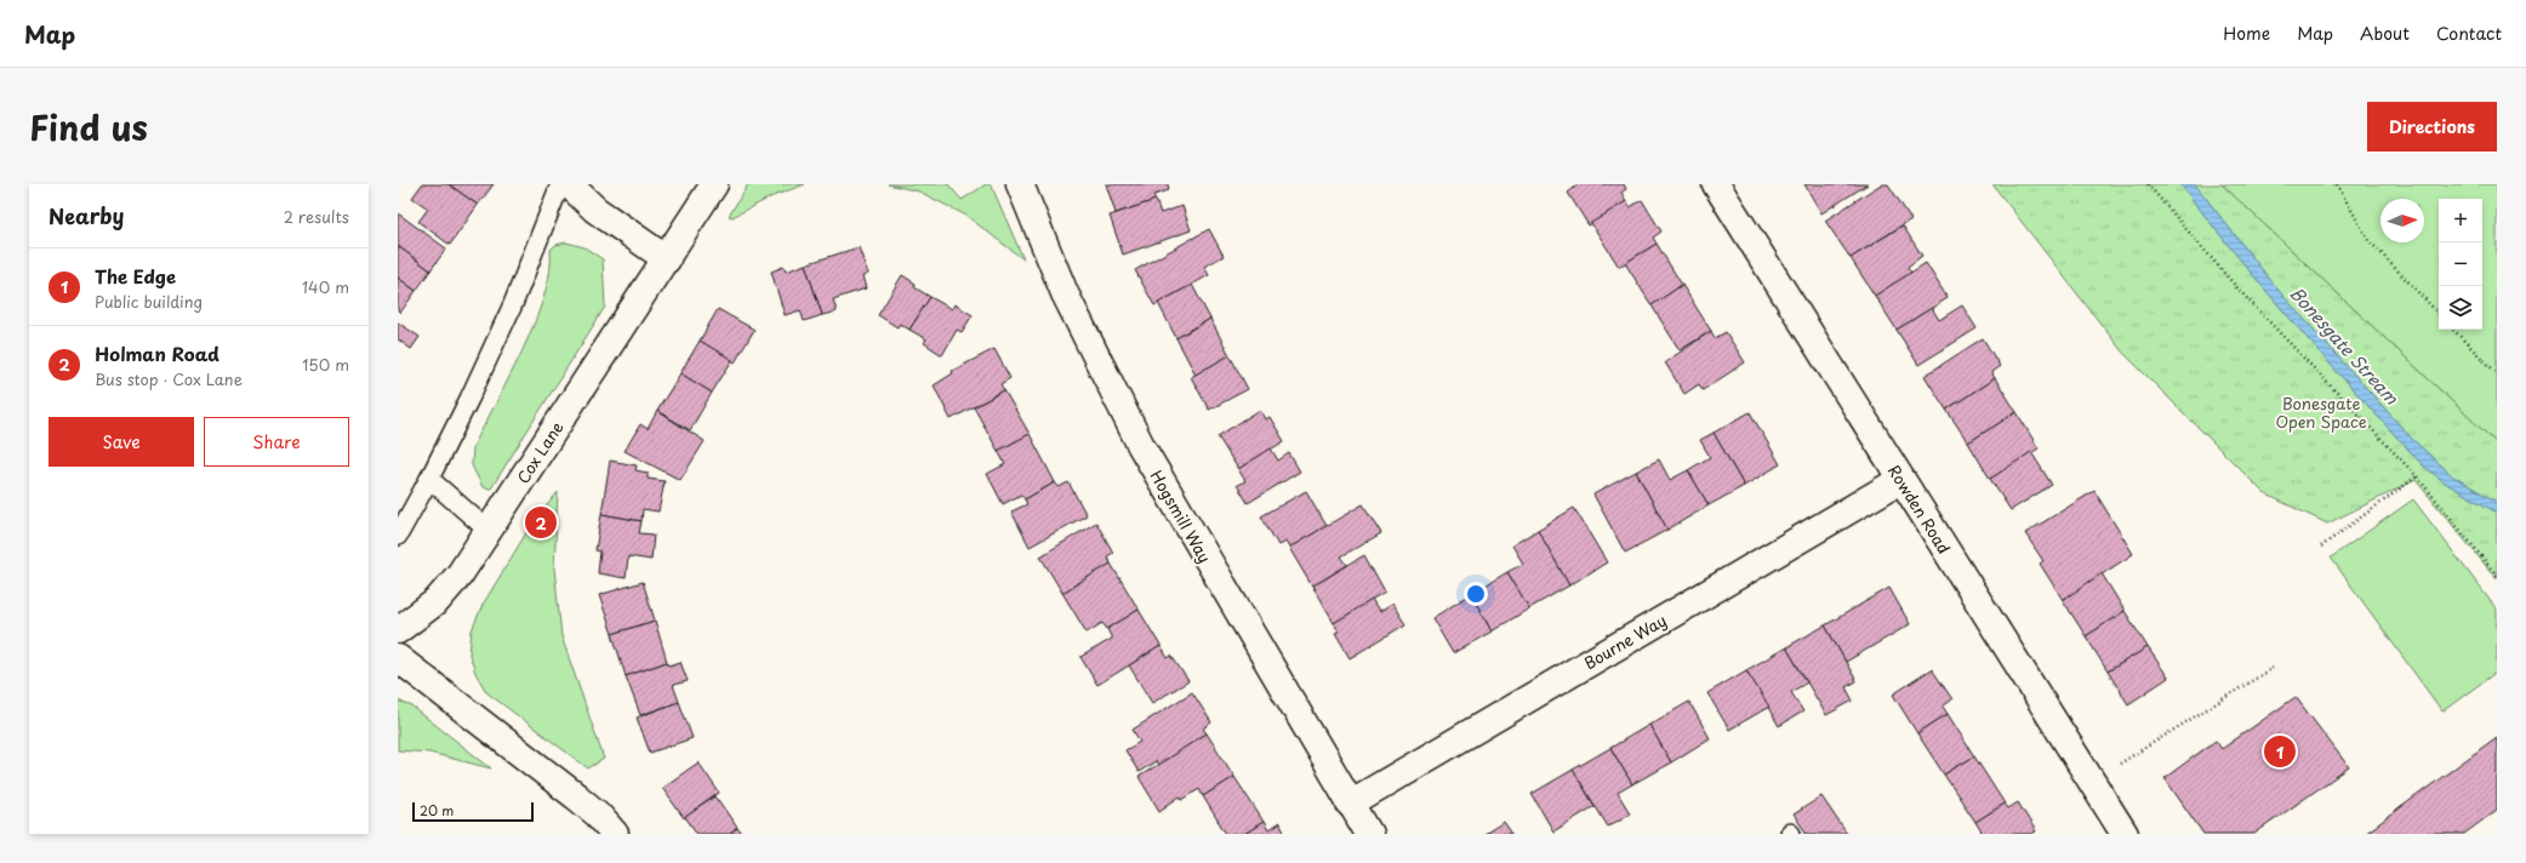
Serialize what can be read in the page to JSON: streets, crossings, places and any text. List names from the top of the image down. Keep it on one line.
{"streets":{"street":["Cox Lane","Rowden Road","Hogsmill Way","Bourne Way"]},"crossings":[["Rowden Road","Bourne Way"],["Hogsmill Way","Bourne Way"]],"water":["Bonesgate Stream"],"parks":["Bonesgate Open Space"],"scale_bar":"20 m","north":"right","page":{"header":"Map","nav":["Home","Map","About","Contact"],"title":"Find us","buttons":["Directions",["Save","Share"]],"heading":["Nearby","2 results"],"map_buttons":["+","−"],"list":[{"mark":"1","name":"The Edge","note":"Public building","value":"140 m"},{"mark":"2","name":"Holman Road","note":"Bus stop · Cox Lane","value":"150 m"}],"pins":["2","1"],"scale":"20 m"}}
